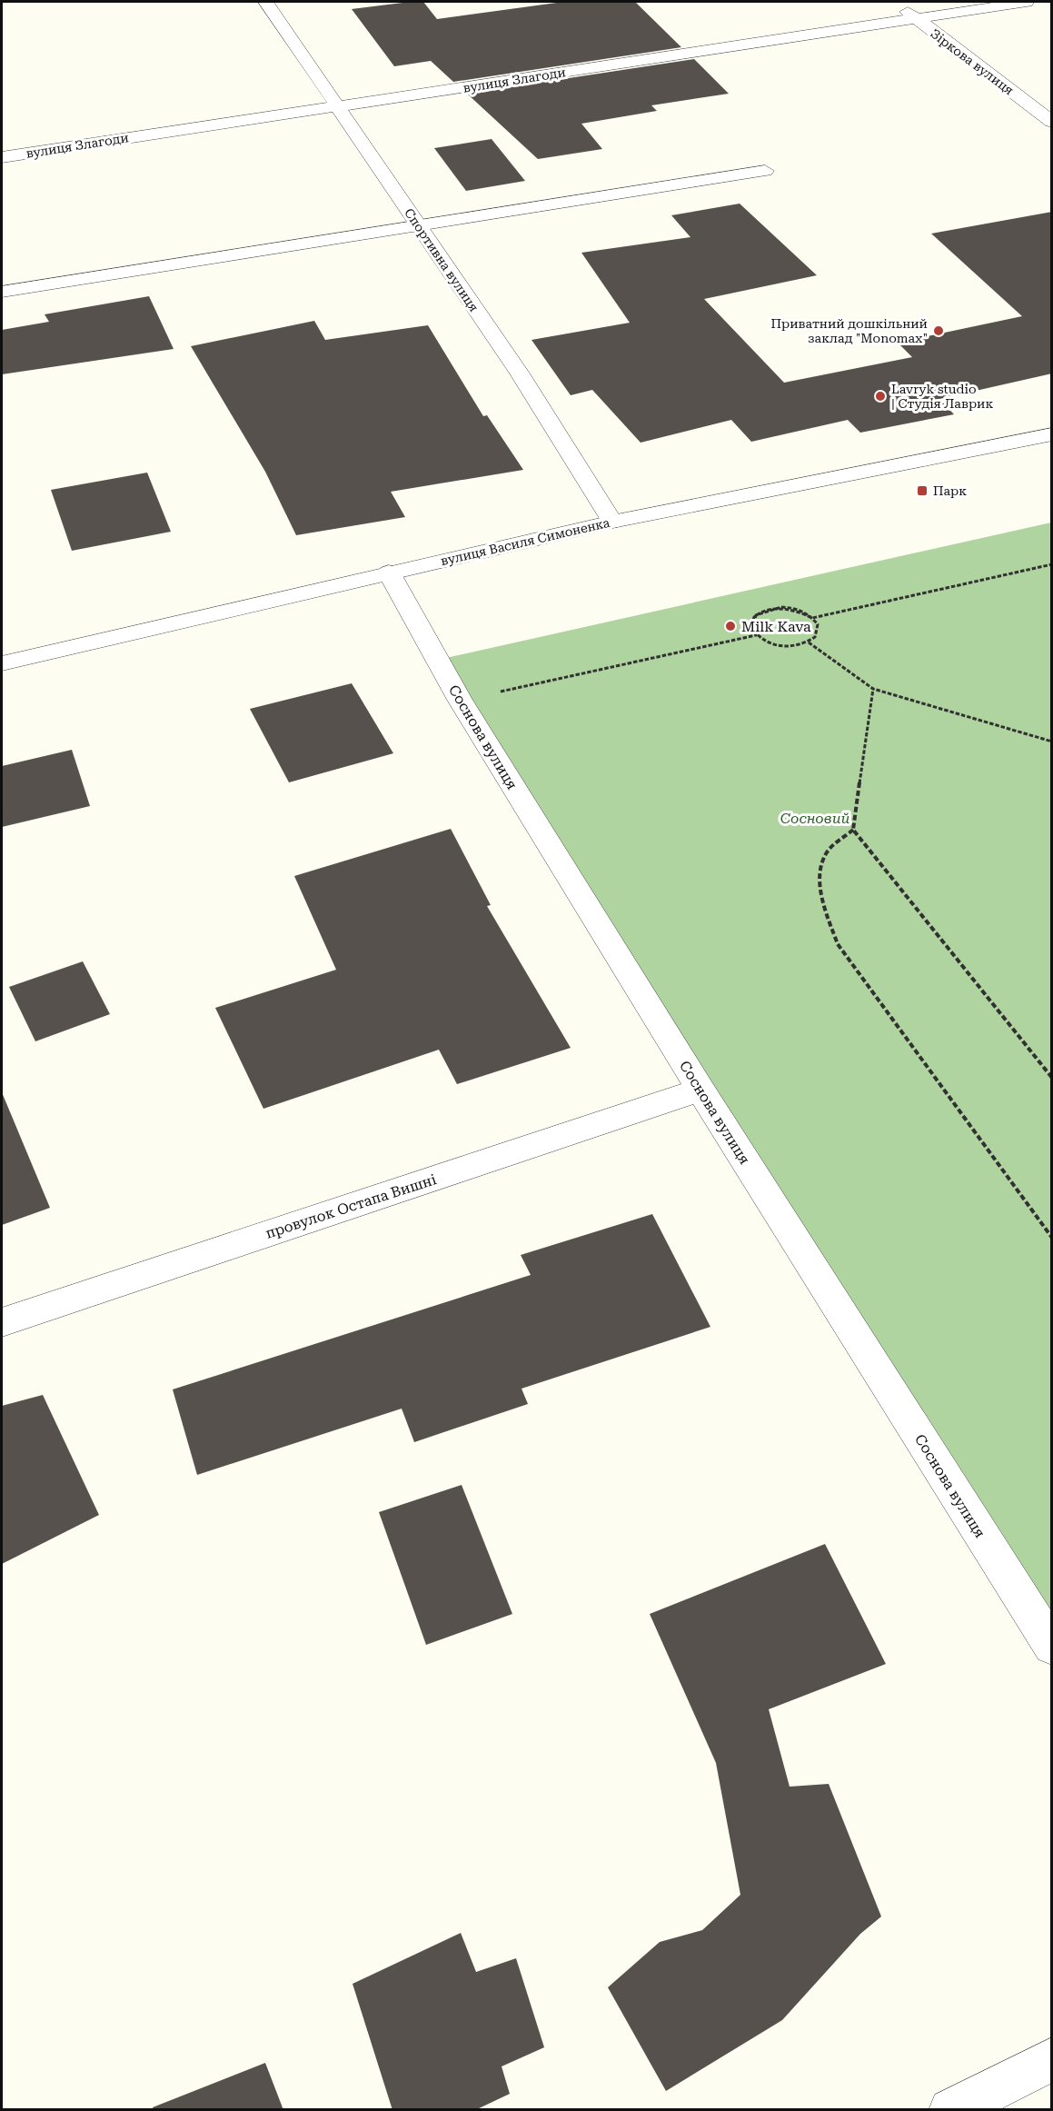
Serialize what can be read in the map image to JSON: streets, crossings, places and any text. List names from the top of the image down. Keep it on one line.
{"streets":{"street":["Зіркова вулиця","вулиця Злагоди","Спортивна вулиця","вулиця Василя Симоненка","Соснова вулиця","провулок Остапа Вишні"]},"crossings":[["Зіркова вулиця","вулиця Злагоди"],["вулиця Злагоди","Спортивна вулиця"],["Спортивна вулиця","вулиця Василя Симоненка"],["вулиця Василя Симоненка","Соснова вулиця"],["Соснова вулиця","провулок Остапа Вишні"]],"parks":["Сосновий"],"places":{"other":["Приватний дошкільний заклад \"Monomax\"","Lavryk studio | Студія Лаврик","Milk Kava"],"transit":["Парк"]}}
